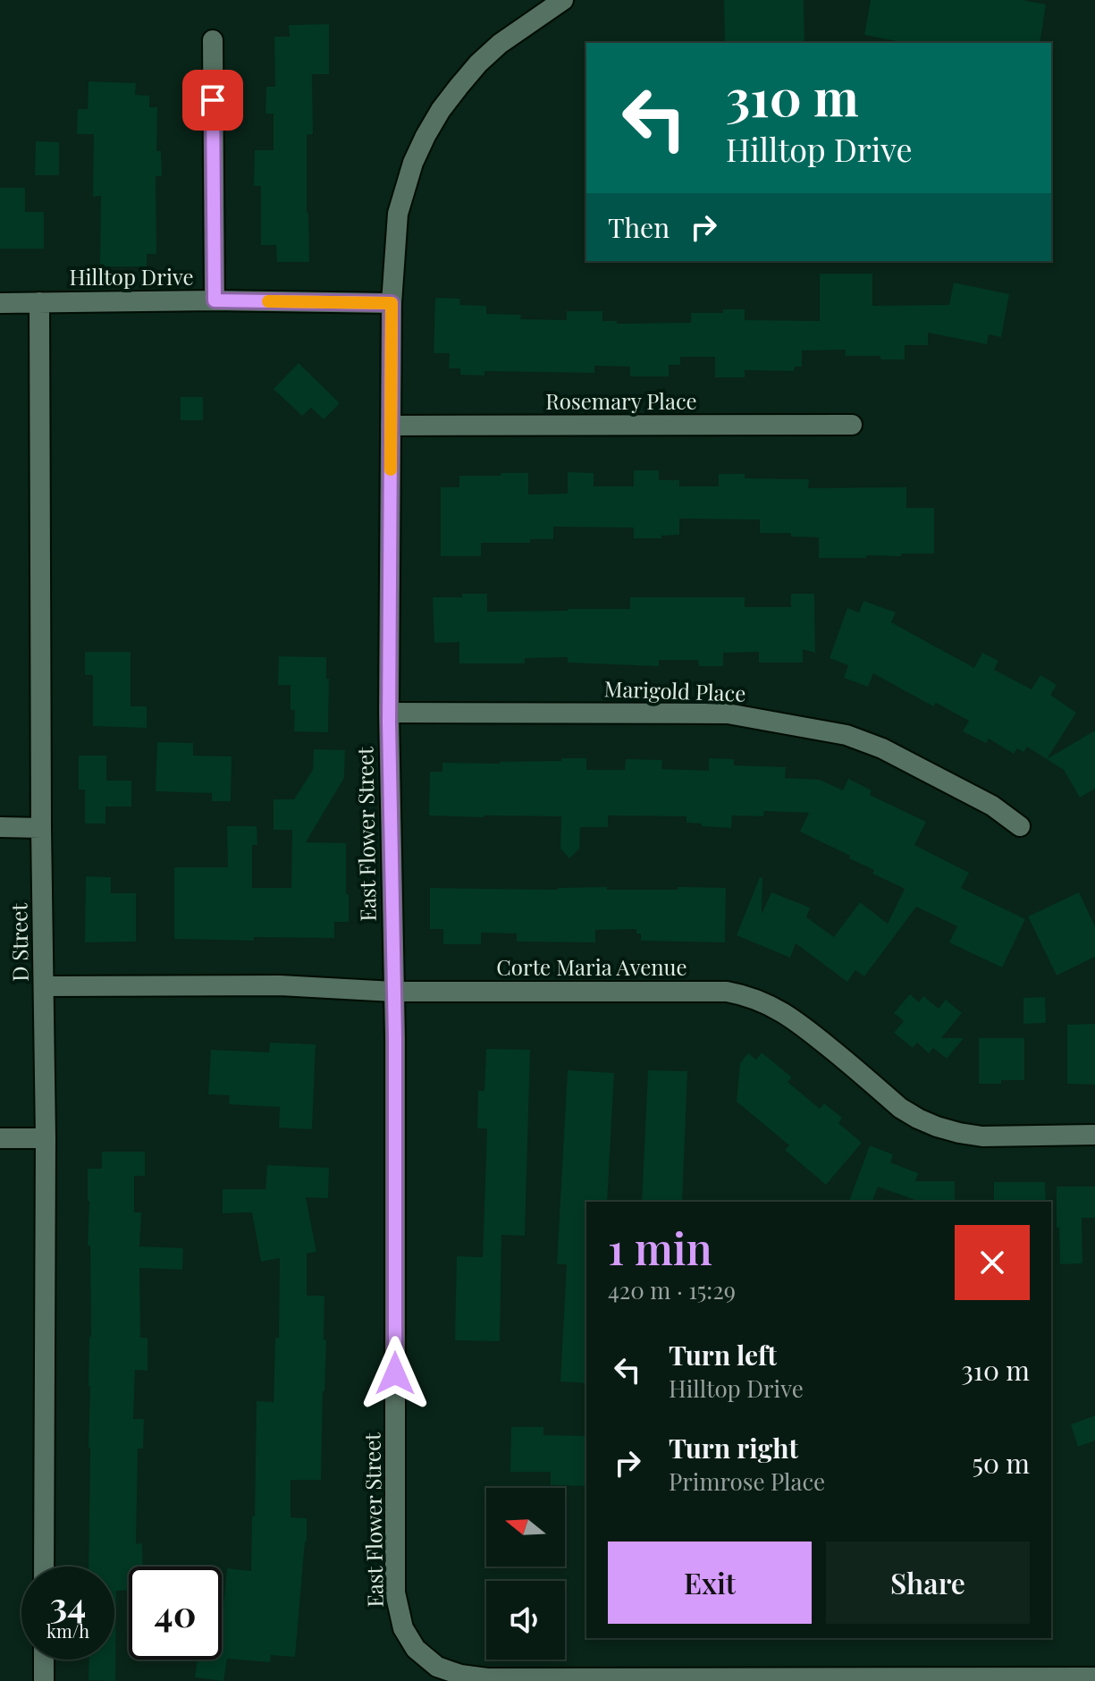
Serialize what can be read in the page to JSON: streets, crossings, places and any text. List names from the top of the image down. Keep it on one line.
{"streets":{"street":["Hilltop Drive","Rosemary Place","Marigold Place","East Flower Street","D Street","Corte Maria Avenue"]},"crossings":[["Hilltop Drive","East Flower Street"],["Hilltop Drive","D Street"],["Rosemary Place","East Flower Street"],["Marigold Place","East Flower Street"],["East Flower Street","Corte Maria Avenue"],["D Street","Corte Maria Avenue"]],"north":"left","page":{"turn":["310 m","Hilltop Drive"],"then":"Then","heading":["1 min","420 m · 15:29"],"list":[{"name":"Turn left","note":"Hilltop Drive","value":"310 m"},{"name":"Turn right","note":"Primrose Place","value":"50 m"}],"buttons":["Exit","Share"],"speed":"34 km/h","limit":"40"}}
